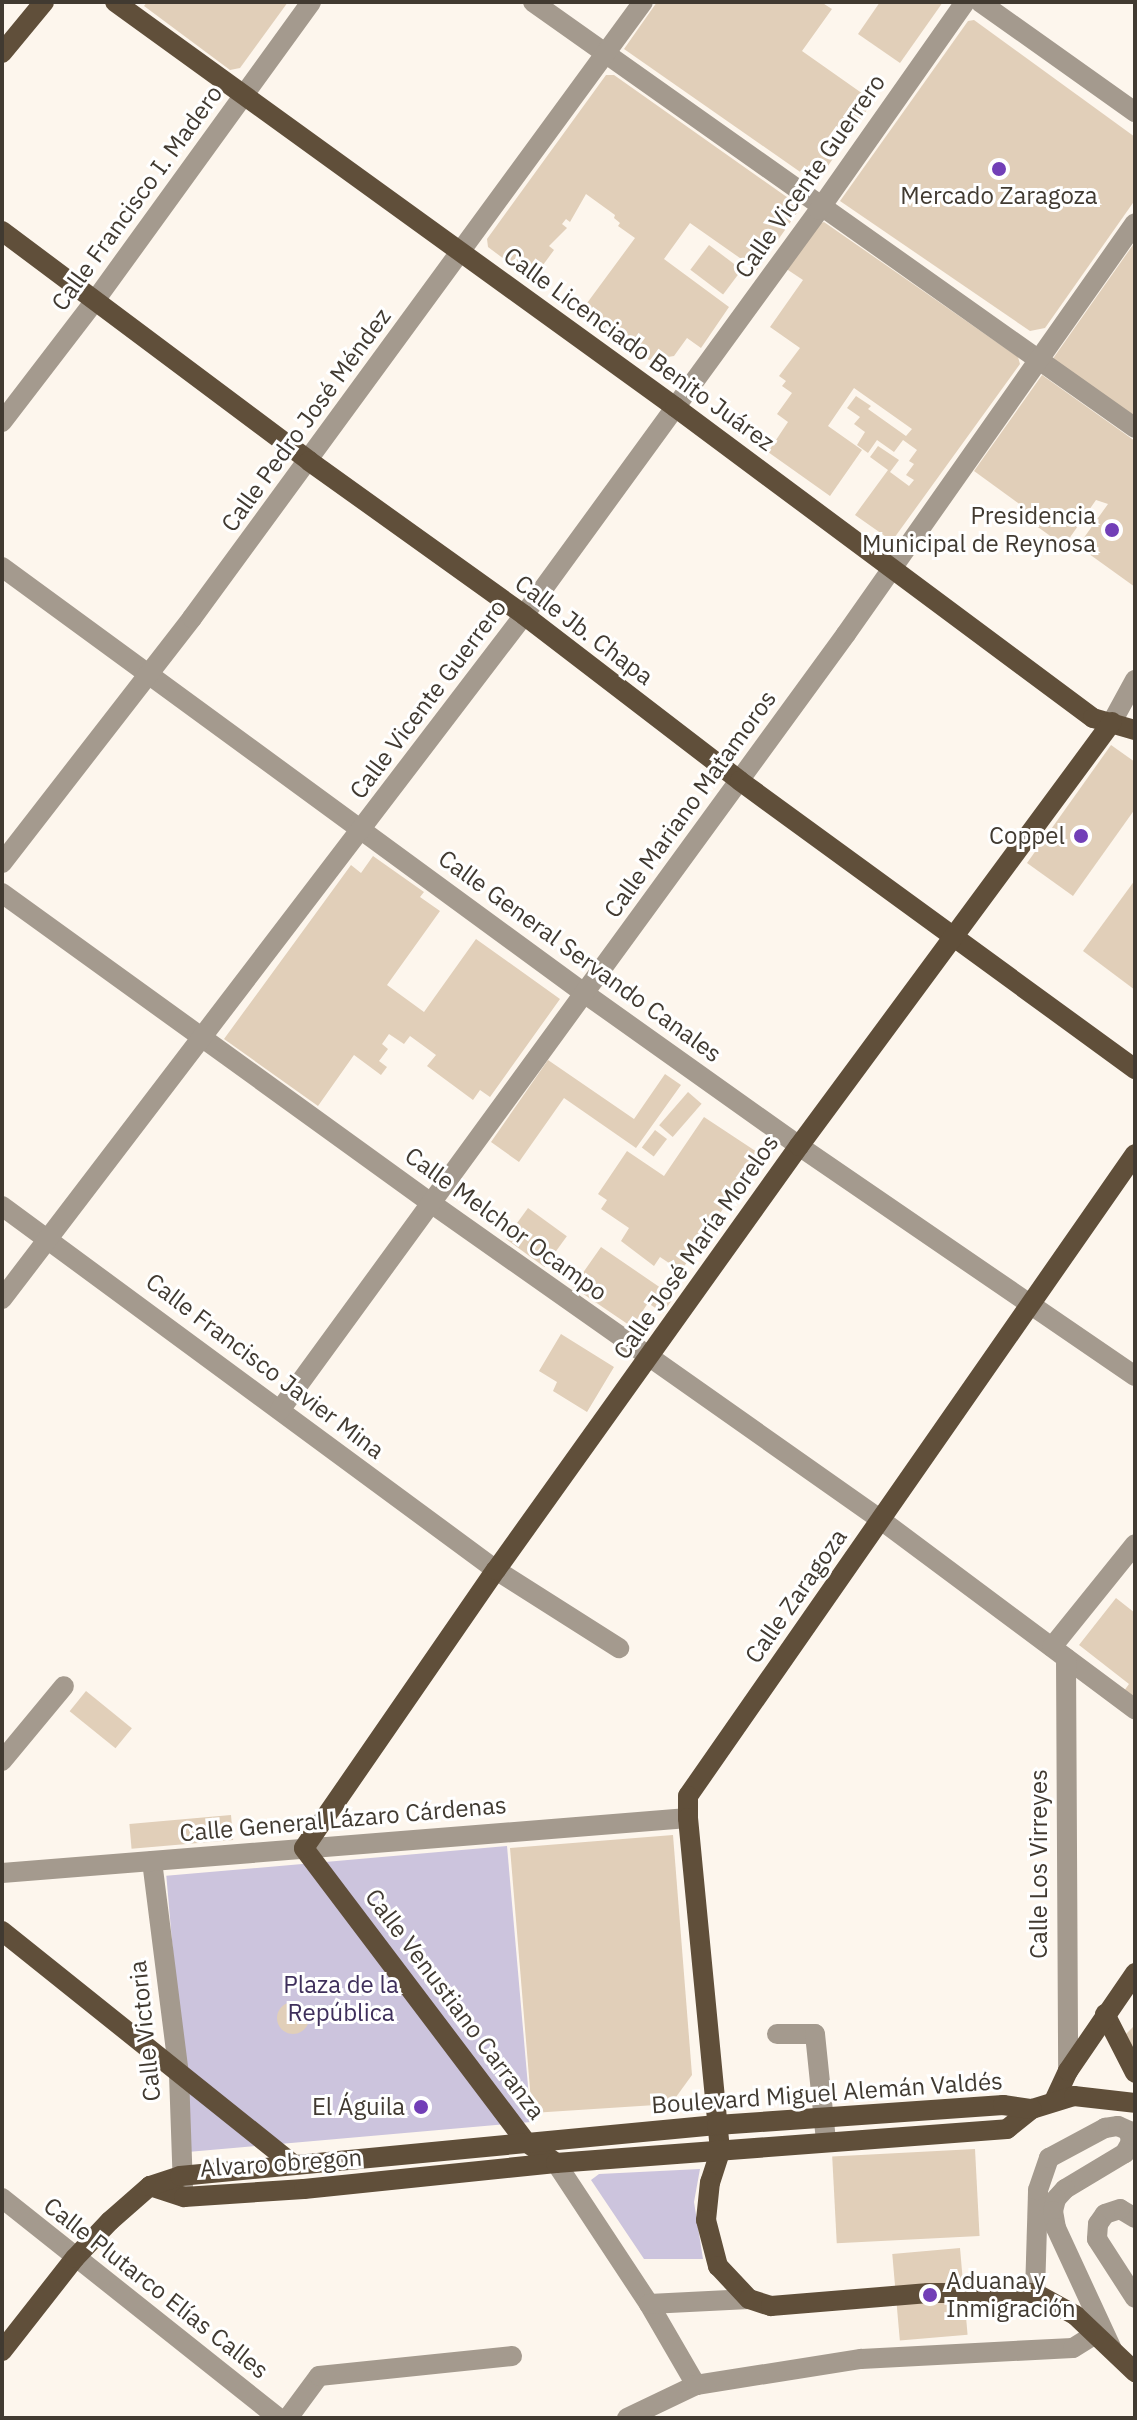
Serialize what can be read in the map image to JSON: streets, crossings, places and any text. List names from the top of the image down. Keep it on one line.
{"streets":{"main road":["Calle Licenciado Benito Juárez","Calle Jb. Chapa","Calle José María Morelos","Calle Zaragoza","Calle Venustiano Carranza","Boulevard Miguel Alemán Valdés","Alvaro obregon"],"street":["Calle Vicente Guerrero","Calle Francisco I. Madero","Calle Pedro José Méndez","Calle Mariano Matamoros","Calle General Servando Canales","Calle Melchor Ocampo","Calle Francisco Javier Mina","Calle General Lázaro Cárdenas","Calle Los Virreyes","Calle Victoria","Calle Plutarco Elías Calles"]},"crossings":[["Calle Vicente Guerrero","Calle Licenciado Benito Juárez"],["Calle Vicente Guerrero","Calle Jb. Chapa"],["Calle Vicente Guerrero","Calle General Servando Canales"],["Calle Vicente Guerrero","Calle Melchor Ocampo"],["Calle Vicente Guerrero","Calle Francisco Javier Mina"],["Calle Francisco I. Madero","Calle Licenciado Benito Juárez"],["Calle Francisco I. Madero","Calle Jb. Chapa"],["Calle Licenciado Benito Juárez","Calle Pedro José Méndez"],["Calle Licenciado Benito Juárez","Calle Mariano Matamoros"],["Calle Licenciado Benito Juárez","Calle José María Morelos"],["Calle Pedro José Méndez","Calle Jb. Chapa"],["Calle Pedro José Méndez","Calle General Servando Canales"],["Calle Jb. Chapa","Calle Mariano Matamoros"],["Calle Jb. Chapa","Calle José María Morelos"],["Calle Mariano Matamoros","Calle General Servando Canales"],["Calle Mariano Matamoros","Calle Melchor Ocampo"],["Calle Mariano Matamoros","Calle Francisco Javier Mina"],["Calle General Servando Canales","Calle José María Morelos"],["Calle General Servando Canales","Calle Zaragoza"],["Calle Melchor Ocampo","Calle José María Morelos"],["Calle Melchor Ocampo","Calle Zaragoza"],["Calle Melchor Ocampo","Calle Los Virreyes"],["Calle José María Morelos","Calle Francisco Javier Mina"],["Calle José María Morelos","Calle General Lázaro Cárdenas"],["Calle José María Morelos","Calle Venustiano Carranza"],["Calle Zaragoza","Calle General Lázaro Cárdenas"],["Calle Zaragoza","Boulevard Miguel Alemán Valdés"],["Calle General Lázaro Cárdenas","Calle Venustiano Carranza"],["Calle General Lázaro Cárdenas","Calle Victoria"],["Calle Venustiano Carranza","Boulevard Miguel Alemán Valdés"],["Calle Venustiano Carranza","Alvaro obregon"],["Calle Victoria","Alvaro obregon"],["Boulevard Miguel Alemán Valdés","Alvaro obregon"]],"parks":["Plaza de la República"],"places":["Mercado Zaragoza","Presidencia Municipal de Reynosa","Coppel","El Águila","Aduana y Inmigración"]}
